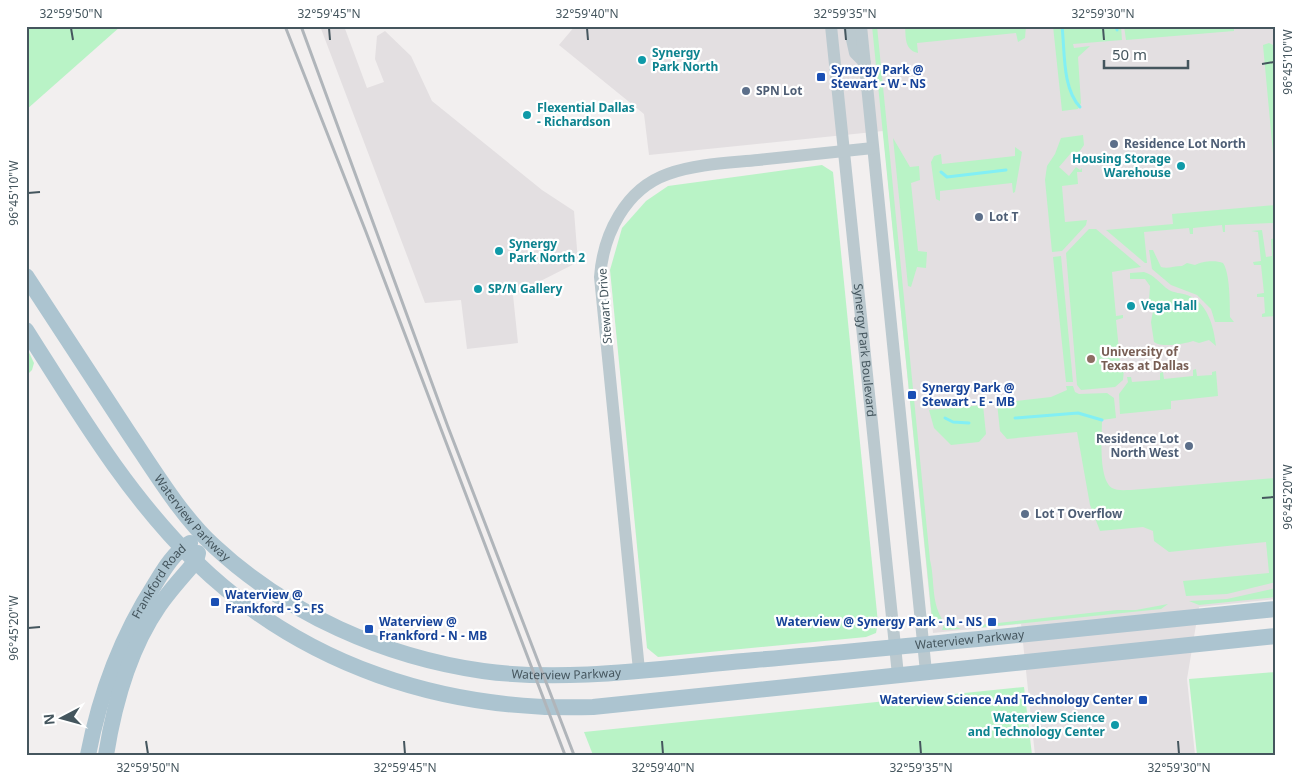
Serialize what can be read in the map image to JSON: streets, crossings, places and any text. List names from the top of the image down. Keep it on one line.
{"streets":{"main road":["Waterview Parkway","Frankford Road"],"street":["Stewart Drive","Synergy Park Boulevard"]},"crossings":[["Stewart Drive","Synergy Park Boulevard"],["Stewart Drive","Waterview Parkway"],["Synergy Park Boulevard","Waterview Parkway"],["Waterview Parkway","Frankford Road"]],"places":{"other":["Synergy Park North","SPN Lot","Flexential Dallas - Richardson","Residence Lot North","Housing Storage Warehouse","Lot T","Synergy Park North 2","SP/N Gallery","Vega Hall","University of Texas at Dallas","Residence Lot North West","Lot T Overflow","Waterview Science and Technology Center"],"transit":["Synergy Park @ Stewart - W - NS","Synergy Park @ Stewart - E - MB","Waterview @ Frankford - S - FS","Waterview @ Synergy Park - N - NS","Waterview @ Frankford - N - MB","Waterview Science And Technology Center"]},"scale_bar":"50 m","north":"left","coordinates":["32°59'50\"N","32°59'45\"N","32°59'40\"N","32°59'35\"N","32°59'30\"N","96°45'10\"W","96°45'20\"W"]}
